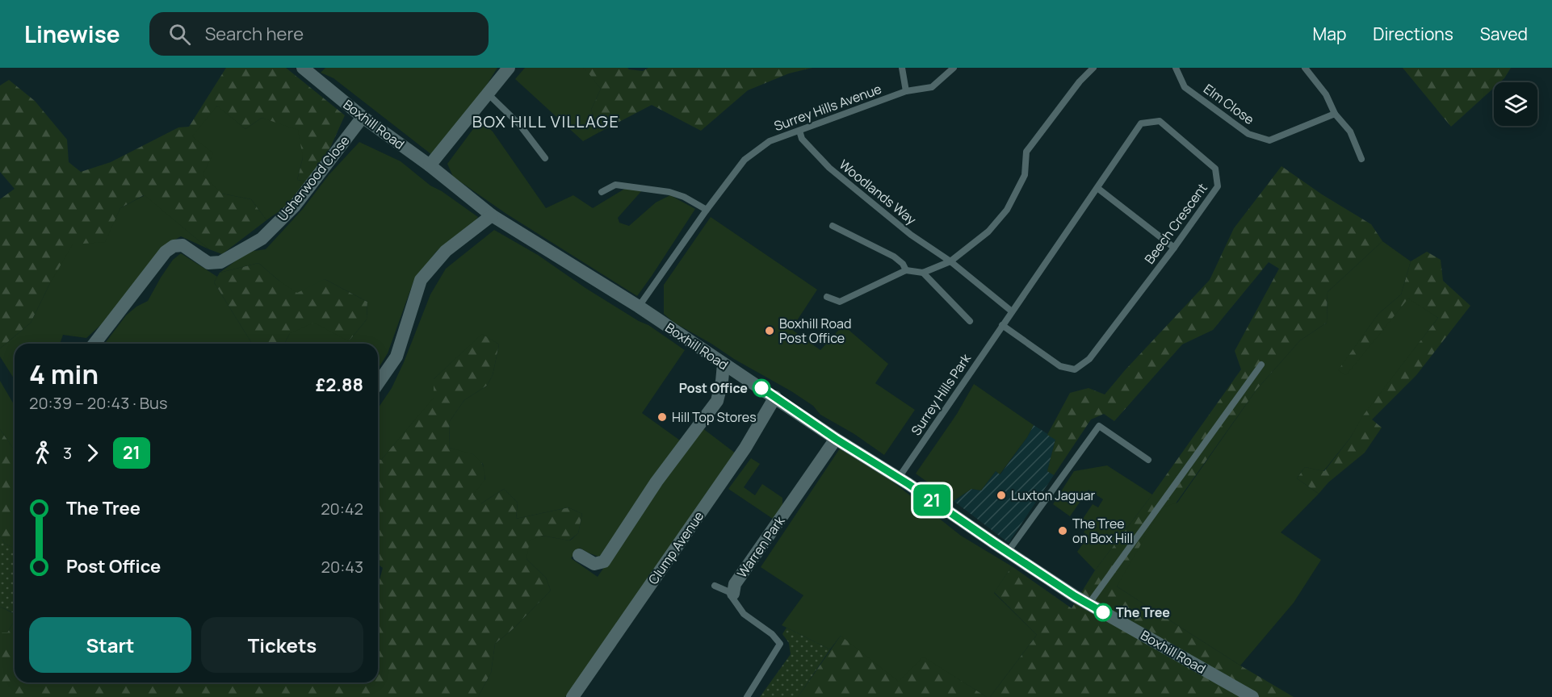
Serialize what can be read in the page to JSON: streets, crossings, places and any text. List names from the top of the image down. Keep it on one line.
{"streets":{"street":["Boxhill Road","Usherwood Close","Warren Park","Clump Avenue"],"lane":["Elm Close","Surrey Hills Avenue","Woodlands Way","Beech Crescent","Surrey Hills Park"]},"crossings":[["Surrey Hills Avenue","Boxhill Road"],["Surrey Hills Avenue","Woodlands Way"],["Boxhill Road","Usherwood Close"],["Boxhill Road","Surrey Hills Park"],["Boxhill Road","Warren Park"],["Boxhill Road","Clump Avenue"],["Woodlands Way","Beech Crescent"],["Beech Crescent","Surrey Hills Park"]],"districts":["BOX HILL VILLAGE"],"places":["Boxhill Road Post Office","Post Office","Hill Top Stores","Luxton Jaguar","The Tree on Box Hill","The Tree"],"lines":["bus line 21"],"page":{"header":"Linewise","search":"Search here","nav":["Map","Directions","Saved"],"on_map":"21","heading":["4 min","20:39 – 20:43 · Bus","£2.88"],"legs":["3","21"],"list":[{"name":"The Tree","value":"20:42"},{"name":"Post Office","value":"20:43"}],"buttons":["Start","Tickets"]}}
